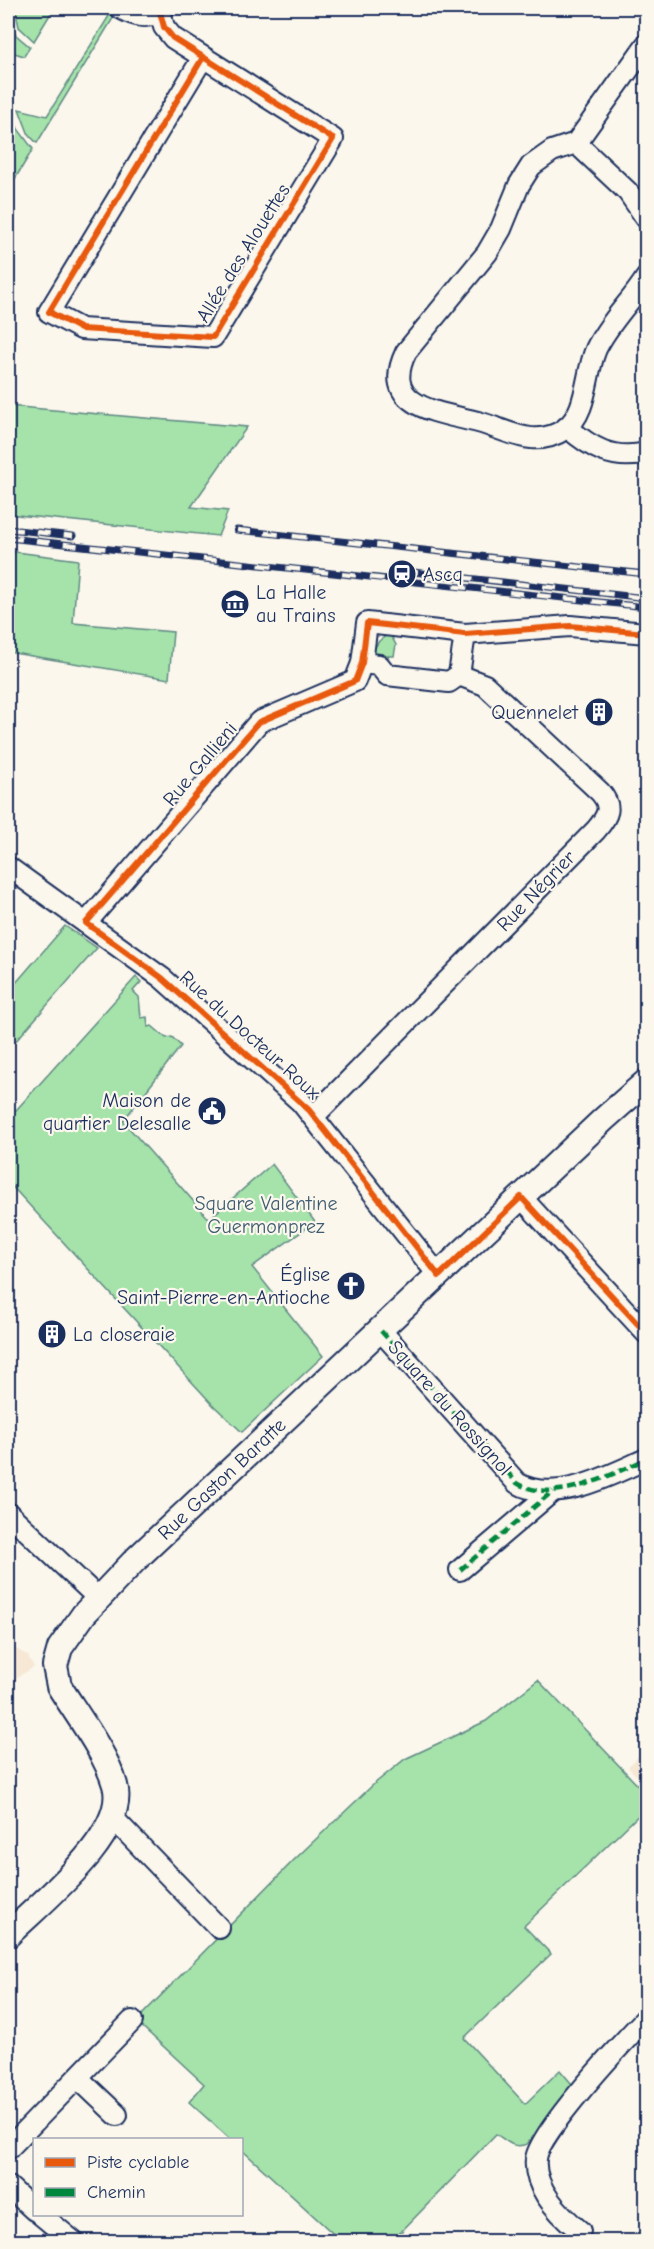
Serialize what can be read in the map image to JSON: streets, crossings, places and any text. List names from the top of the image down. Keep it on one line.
{"streets":{"street":["Allée des Alouettes","Rue Gallieni","Rue Négrier","Rue du Docteur Roux","Square du Rossignol","Rue Gaston Baratte"]},"crossings":[["Rue Gallieni","Rue du Docteur Roux"],["Rue Négrier","Rue du Docteur Roux"],["Rue du Docteur Roux","Rue Gaston Baratte"],["Square du Rossignol","Rue Gaston Baratte"]],"parks":["Square Valentine Guermonprez"],"places":{"station":["Ascq"],"museum":["La Halle au Trains"],"building":["Quennelet","La closeraie"],"public building":["Maison de quartier Delesalle"],"church":["Église Saint-Pierre-en-Antioche"]},"legend":["Piste cyclable","Chemin"]}
